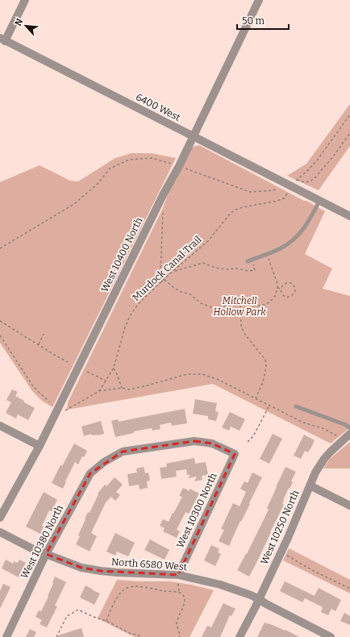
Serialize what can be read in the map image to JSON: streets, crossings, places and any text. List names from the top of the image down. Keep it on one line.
{"streets":{"street":["6400 West","West 10400 North","West 10300 North","West 10250 North","West 10380 North","North 6580 West"],"path":["Murdock Canal Trail"]},"crossings":[["6400 West","West 10400 North"],["6400 West","Murdock Canal Trail"],["West 10300 North","West 10380 North"],["West 10300 North","North 6580 West"],["West 10250 North","North 6580 West"],["West 10380 North","North 6580 West"]],"parks":["Mitchell Hollow Park"],"scale_bar":"50 m","north":"top left"}
